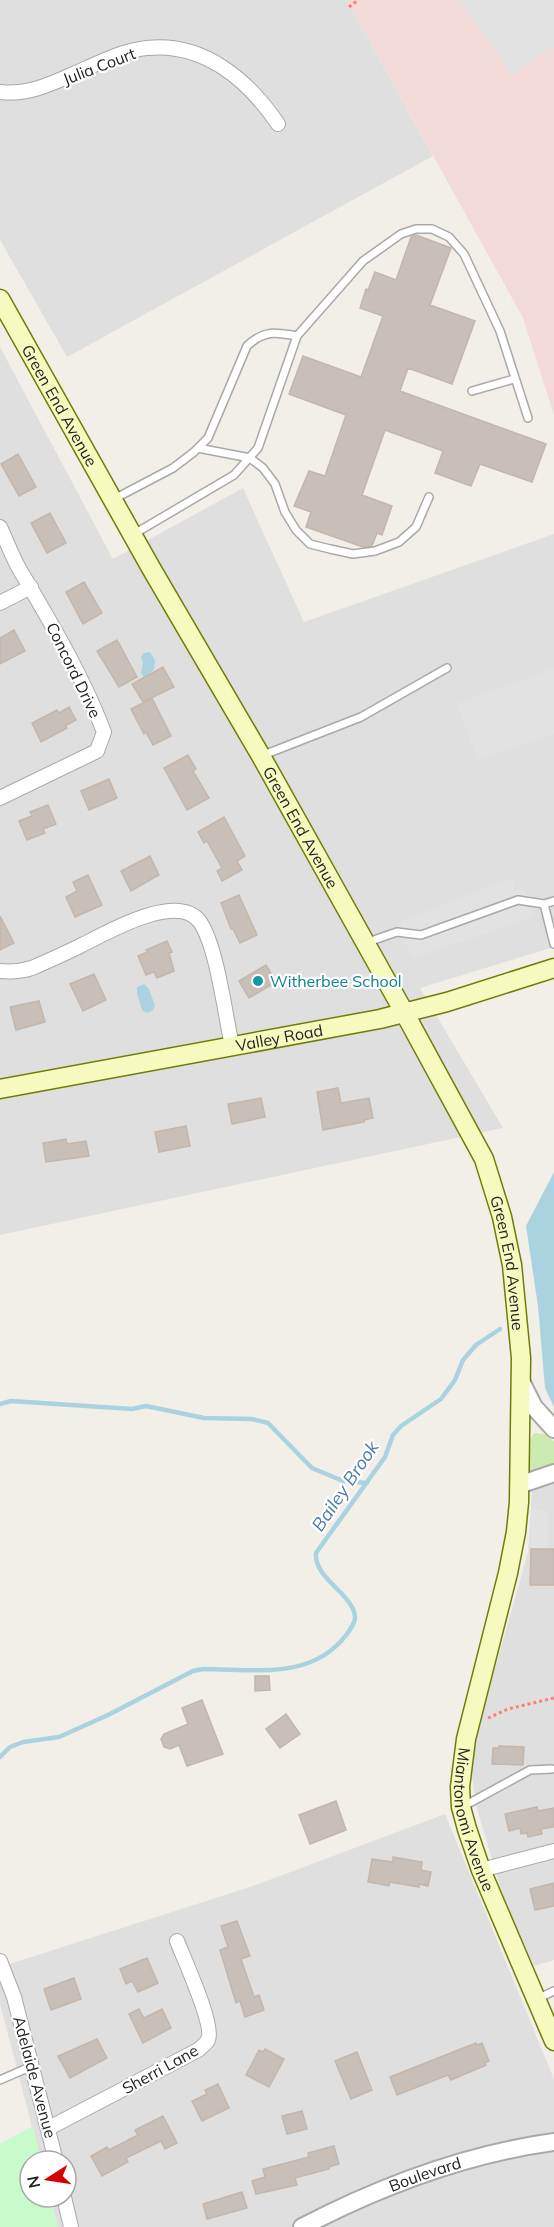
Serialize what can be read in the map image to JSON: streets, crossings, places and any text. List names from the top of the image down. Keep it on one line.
{"streets":{"main road":["Green End Avenue","Valley Road","Miantonomi Avenue"],"street":["Julia Court","Concord Drive","Sherri Lane","Adelaide Avenue","Boulevard"]},"crossings":[["Green End Avenue","Valley Road"],["Green End Avenue","Miantonomi Avenue"],["Sherri Lane","Adelaide Avenue"]],"water":["Bailey Brook"],"places":["Witherbee School"],"north":"left"}
